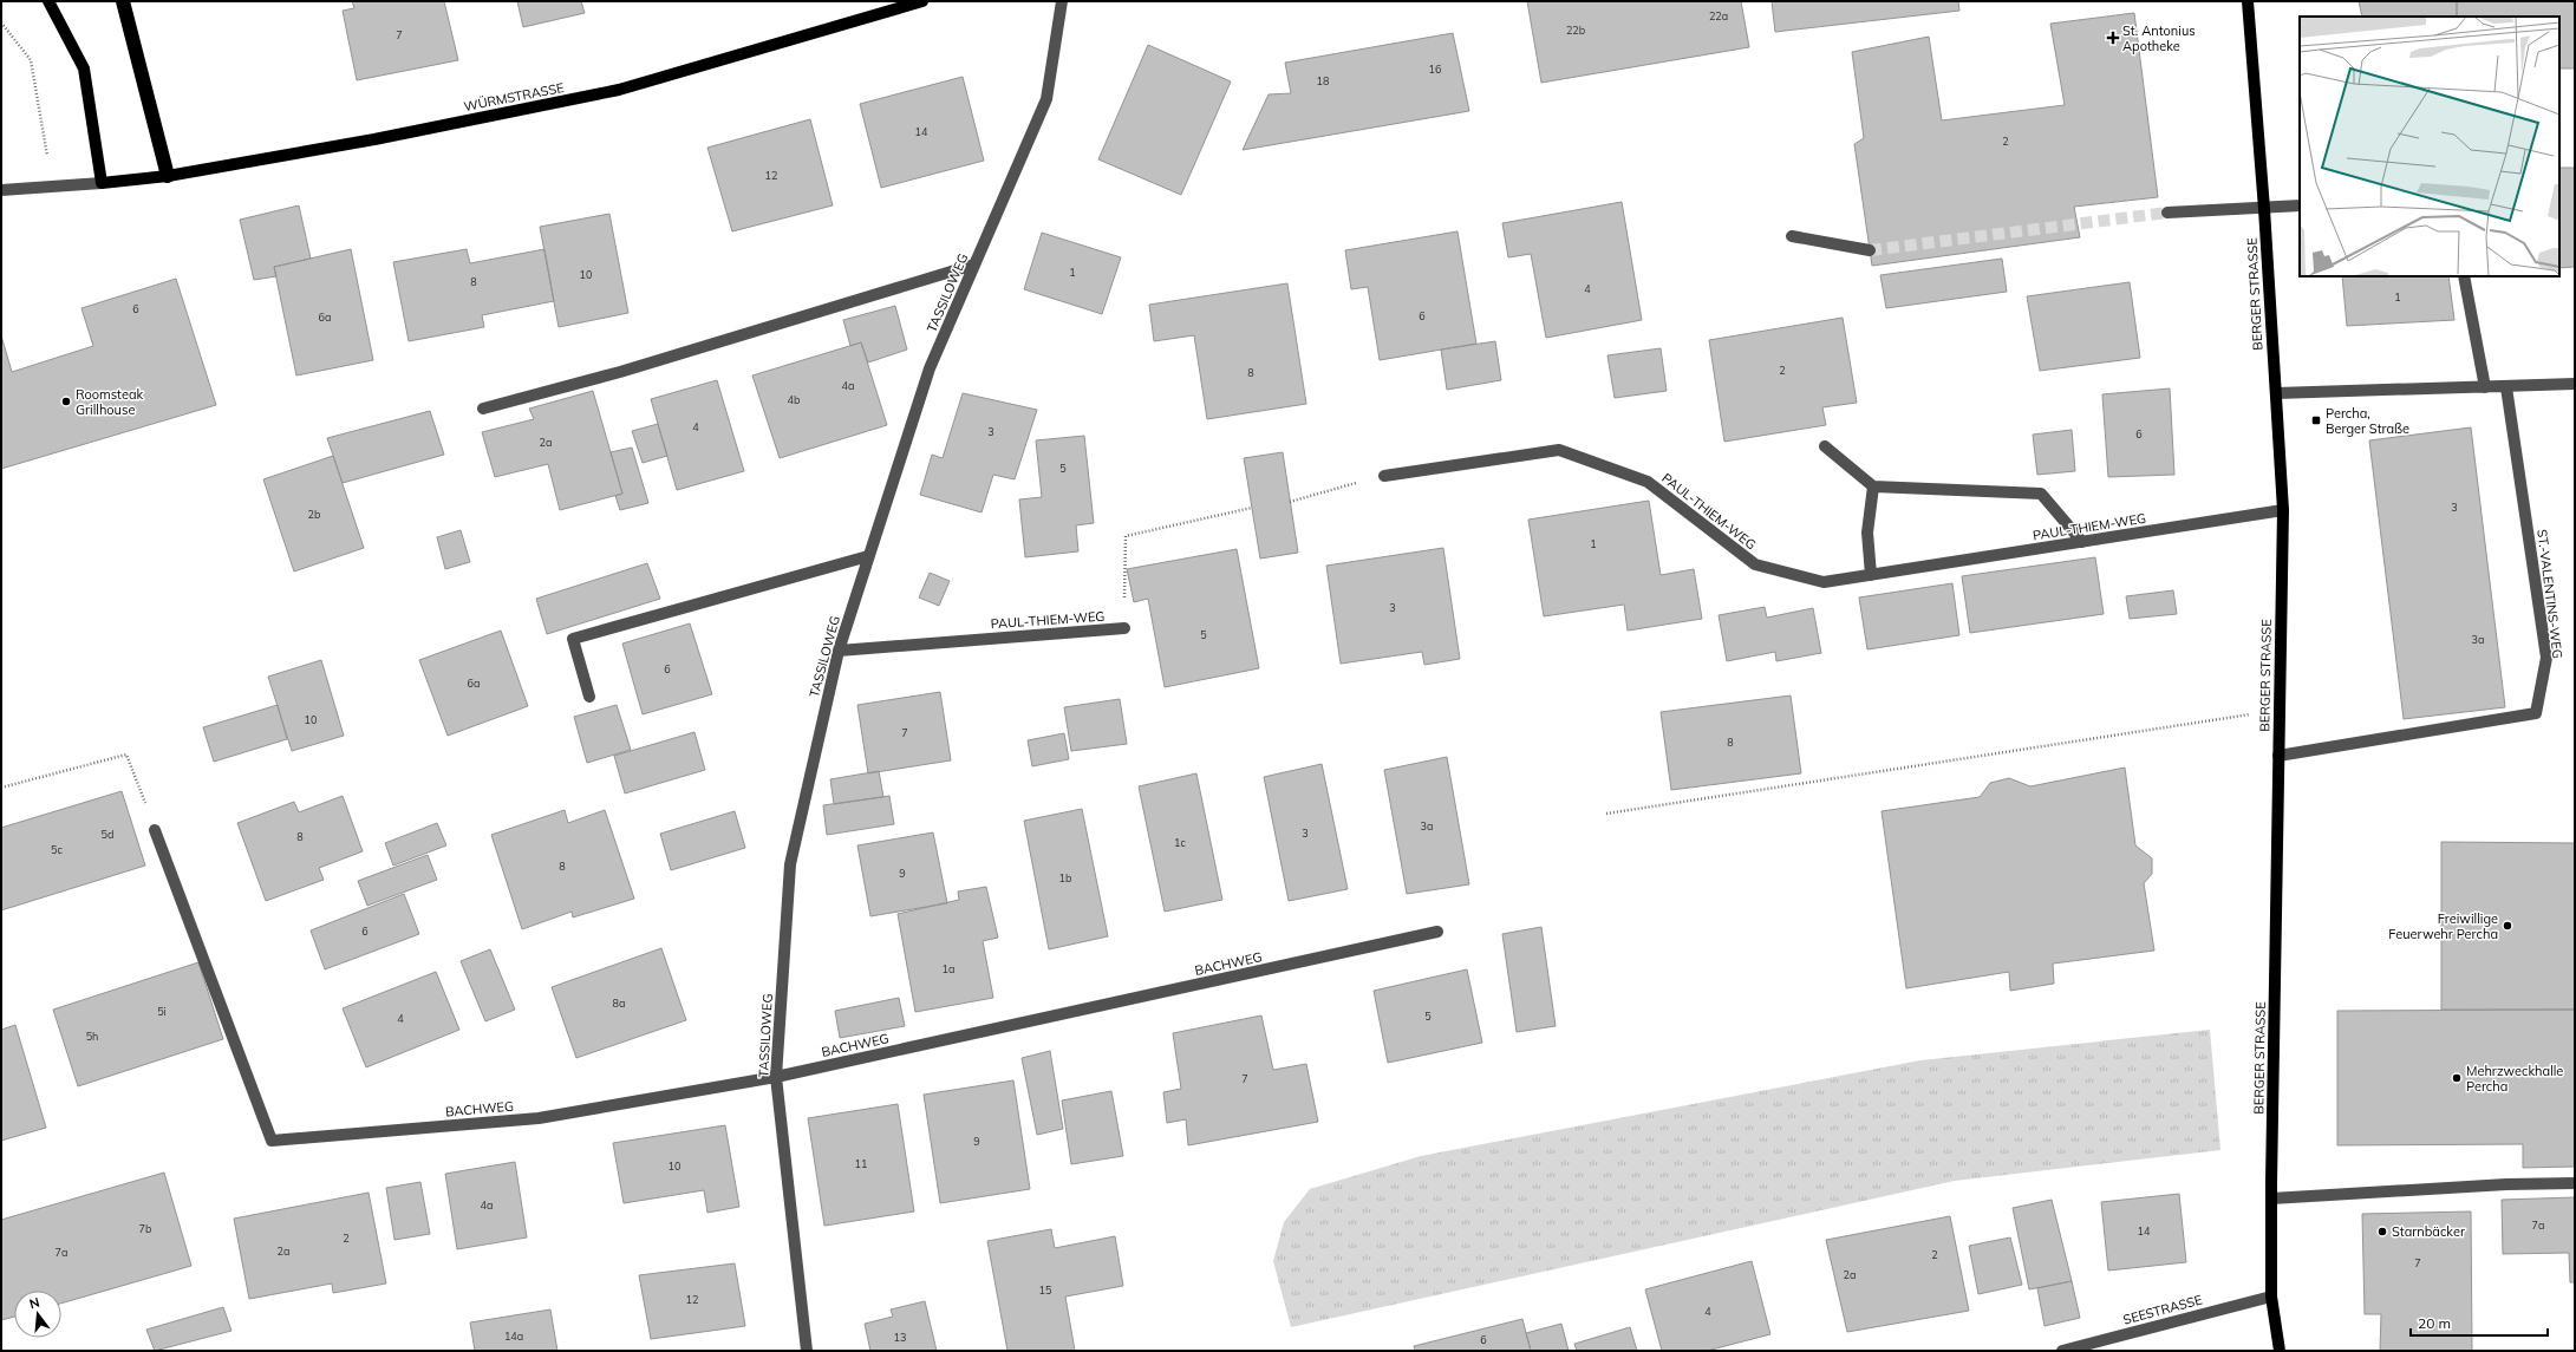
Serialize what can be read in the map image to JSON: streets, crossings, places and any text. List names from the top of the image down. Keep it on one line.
{"streets":{"main road":["WÜRMSTRASSE","BERGER STRASSE"],"street":["TASSILOWEG","PAUL-THIEM-WEG","ST.-VALENTINS-WEG","BACHWEG","SEESTRASSE"]},"crossings":[["TASSILOWEG","PAUL-THIEM-WEG"],["TASSILOWEG","BACHWEG"],["BERGER STRASSE","PAUL-THIEM-WEG"],["BERGER STRASSE","ST.-VALENTINS-WEG"],["BERGER STRASSE","SEESTRASSE"]],"places":{"health":["St. Antonius Apotheke"],"other":["Roomsteak Grillhouse","Freiwillige Feuerwehr Percha","Mehrzweckhalle Percha","Starnbäcker"],"transit":["Percha, Berger Straße"]},"house_numbers":["22a","22b","7","16","18","14","2","12","1","10","8","4","1","6","6","6a","2","8","4a","4b","4","3","6","2a","5","3","2b","1","3","5","3a","6","6a","10","7","8","3a","3","5d","8","1c","5c","8","9","1b","6","1a","8a","5i","5","4","5h","7","9","11","10","4a","7a","7b","14","2","2a","7a","2","7","2a","15","12","4","14a","13","6"],"scale_bar":"20 m","north":"top"}
